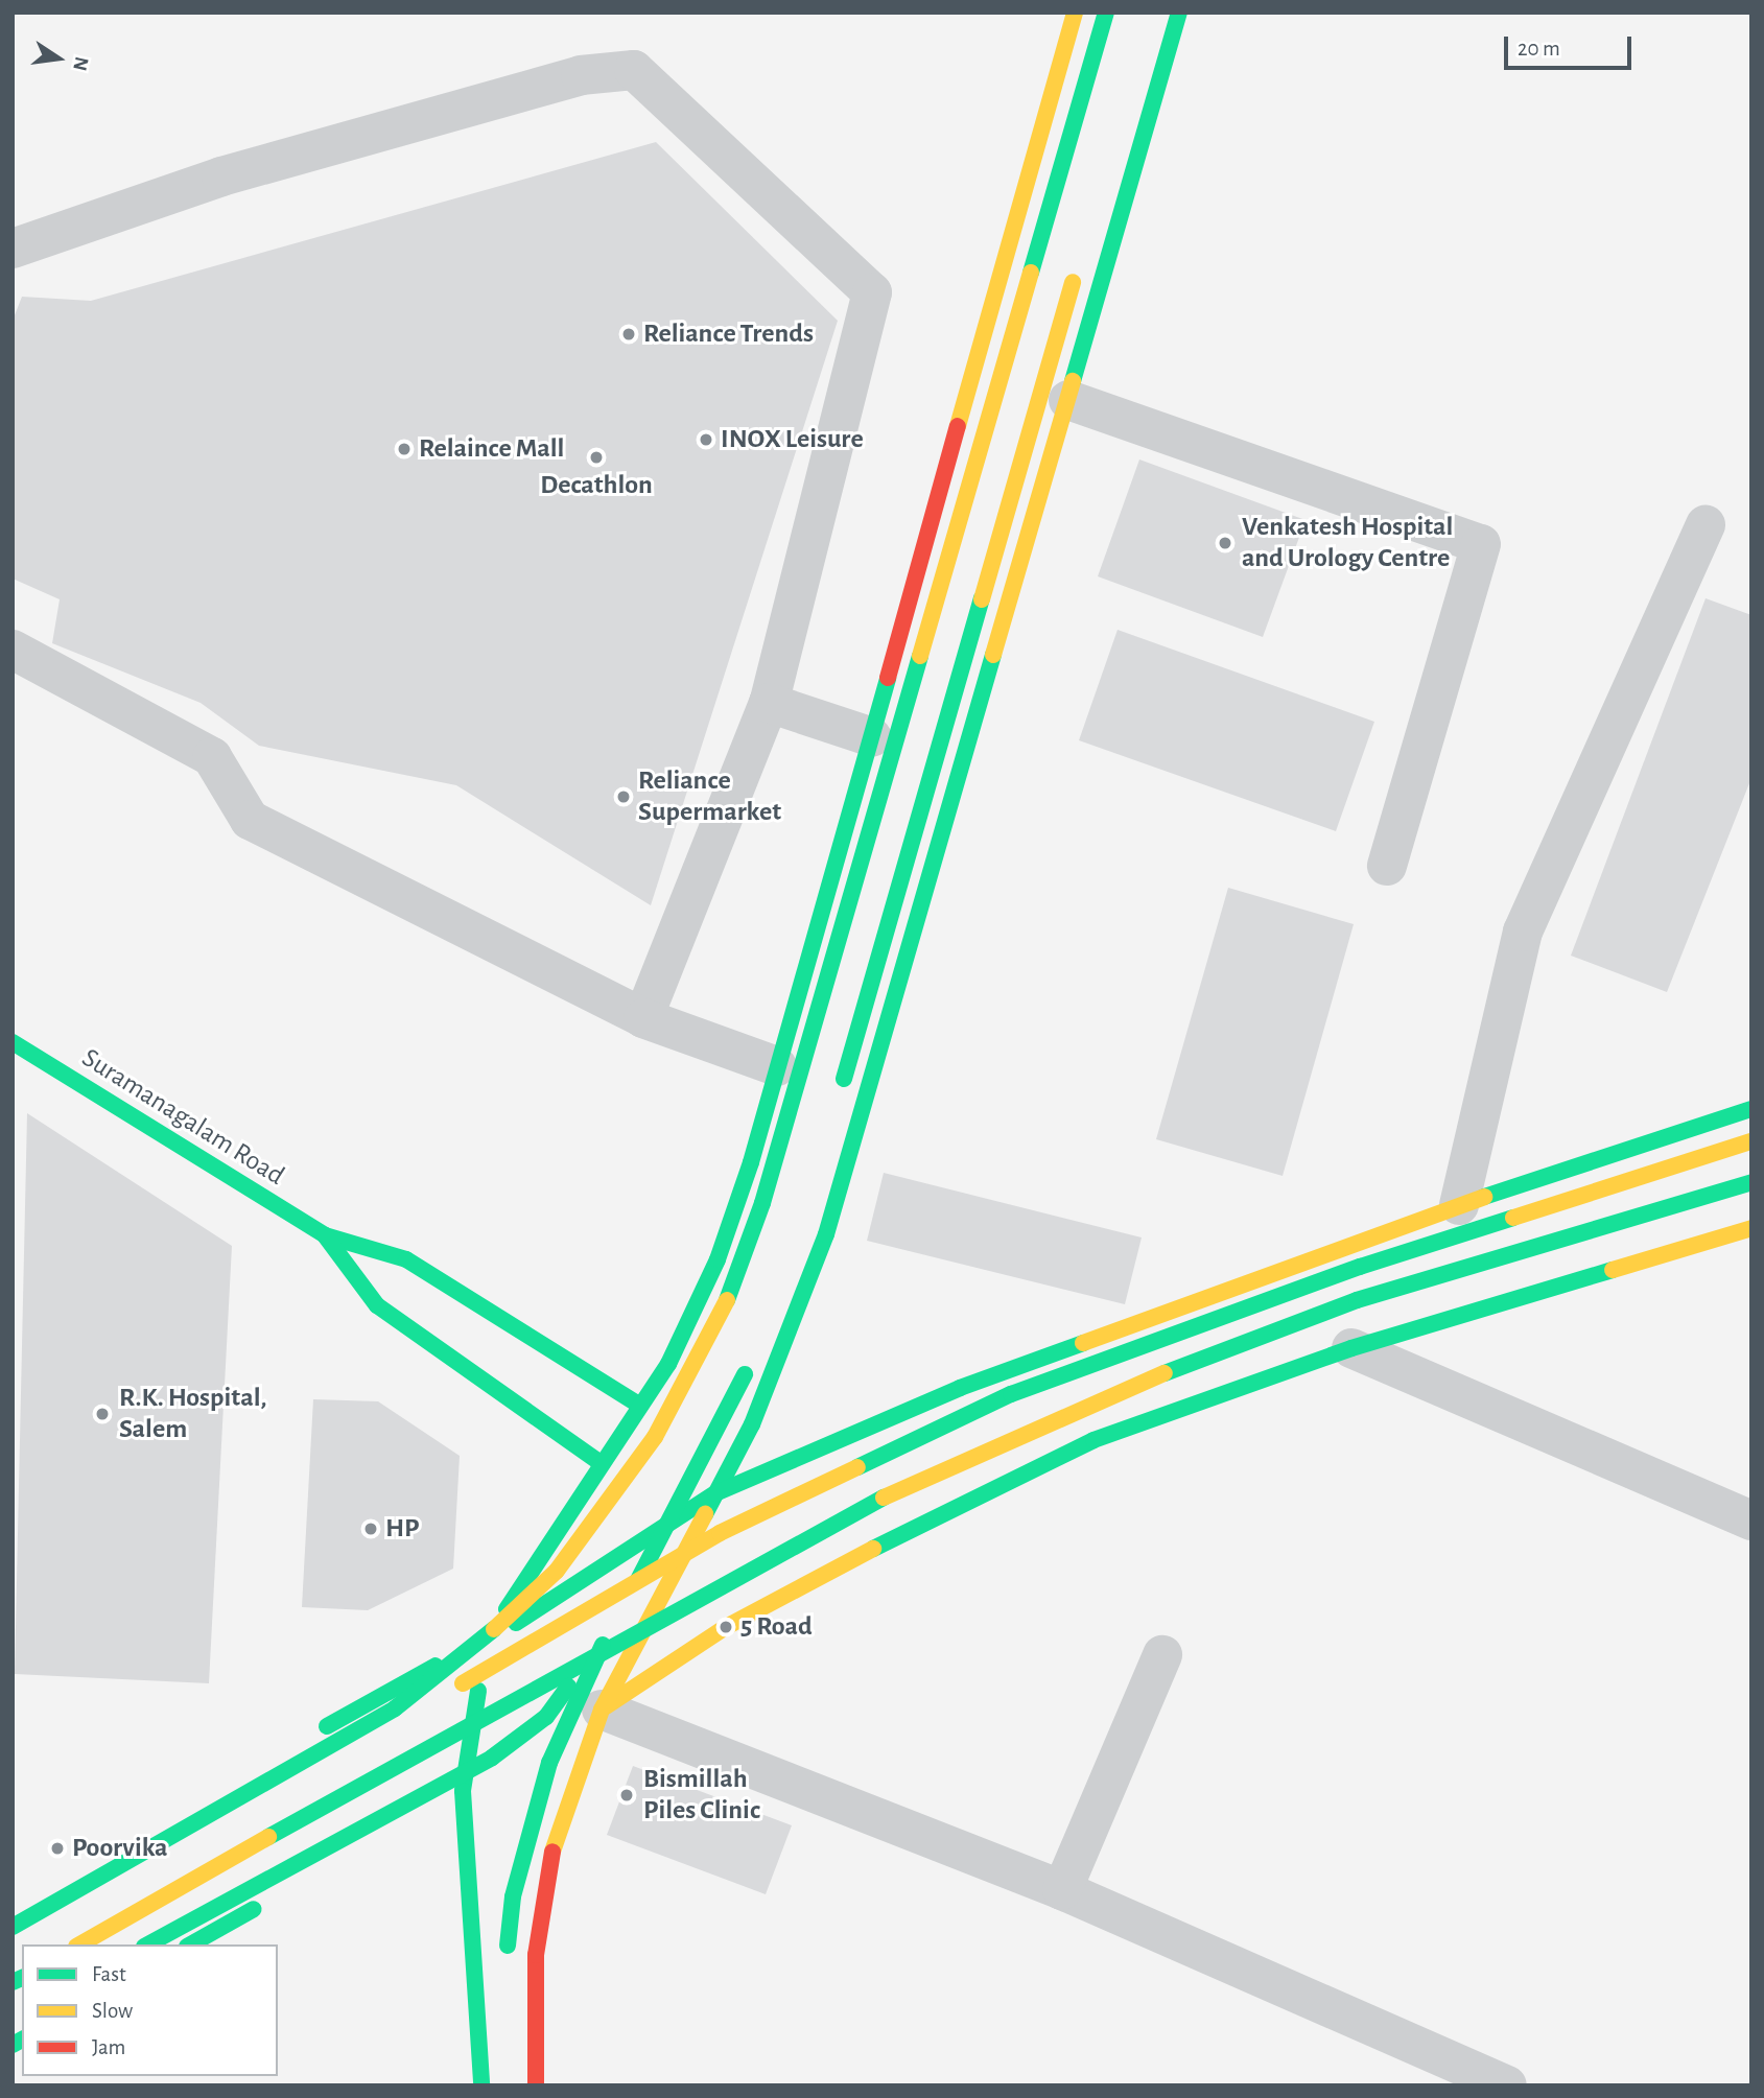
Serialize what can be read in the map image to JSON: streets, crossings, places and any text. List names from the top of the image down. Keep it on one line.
{"streets":{"main road":["Suramanagalam Road"]},"places":["Reliance Trends","INOX Leisure","Relaince Mall","Decathlon","Venkatesh Hospital and Urology Centre","Reliance Supermarket","R.K. Hospital, Salem","HP","5 Road","Bismillah Piles Clinic","Poorvika"],"legend":["Fast","Slow","Jam"],"scale_bar":"20 m","north":"right"}
